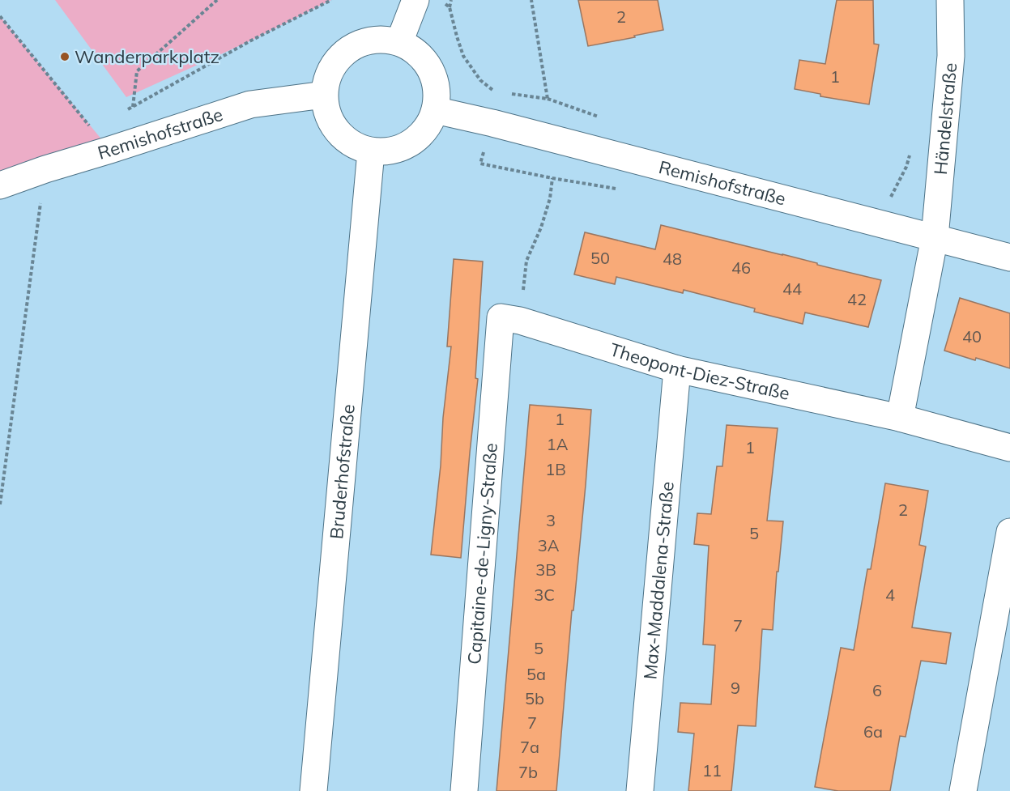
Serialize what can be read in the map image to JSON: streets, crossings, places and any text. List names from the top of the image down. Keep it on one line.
{"streets":{"street":["Händelstraße","Remishofstraße","Theopont-Diez-Straße","Bruderhofstraße","Capitaine-de-Ligny-Straße","Max-Maddalena-Straße"]},"crossings":[["Händelstraße","Remishofstraße"],["Remishofstraße","Bruderhofstraße"],["Theopont-Diez-Straße","Capitaine-de-Ligny-Straße"],["Theopont-Diez-Straße","Max-Maddalena-Straße"]],"places":["Wanderparkplatz"],"house_numbers":["2","1","50","48","46","44","42","40","1","1A","1","1B","2","3","5","3A","3B","3C","4","7","5","5a","9","6","5b","7","6a","7a","11","7b"]}
